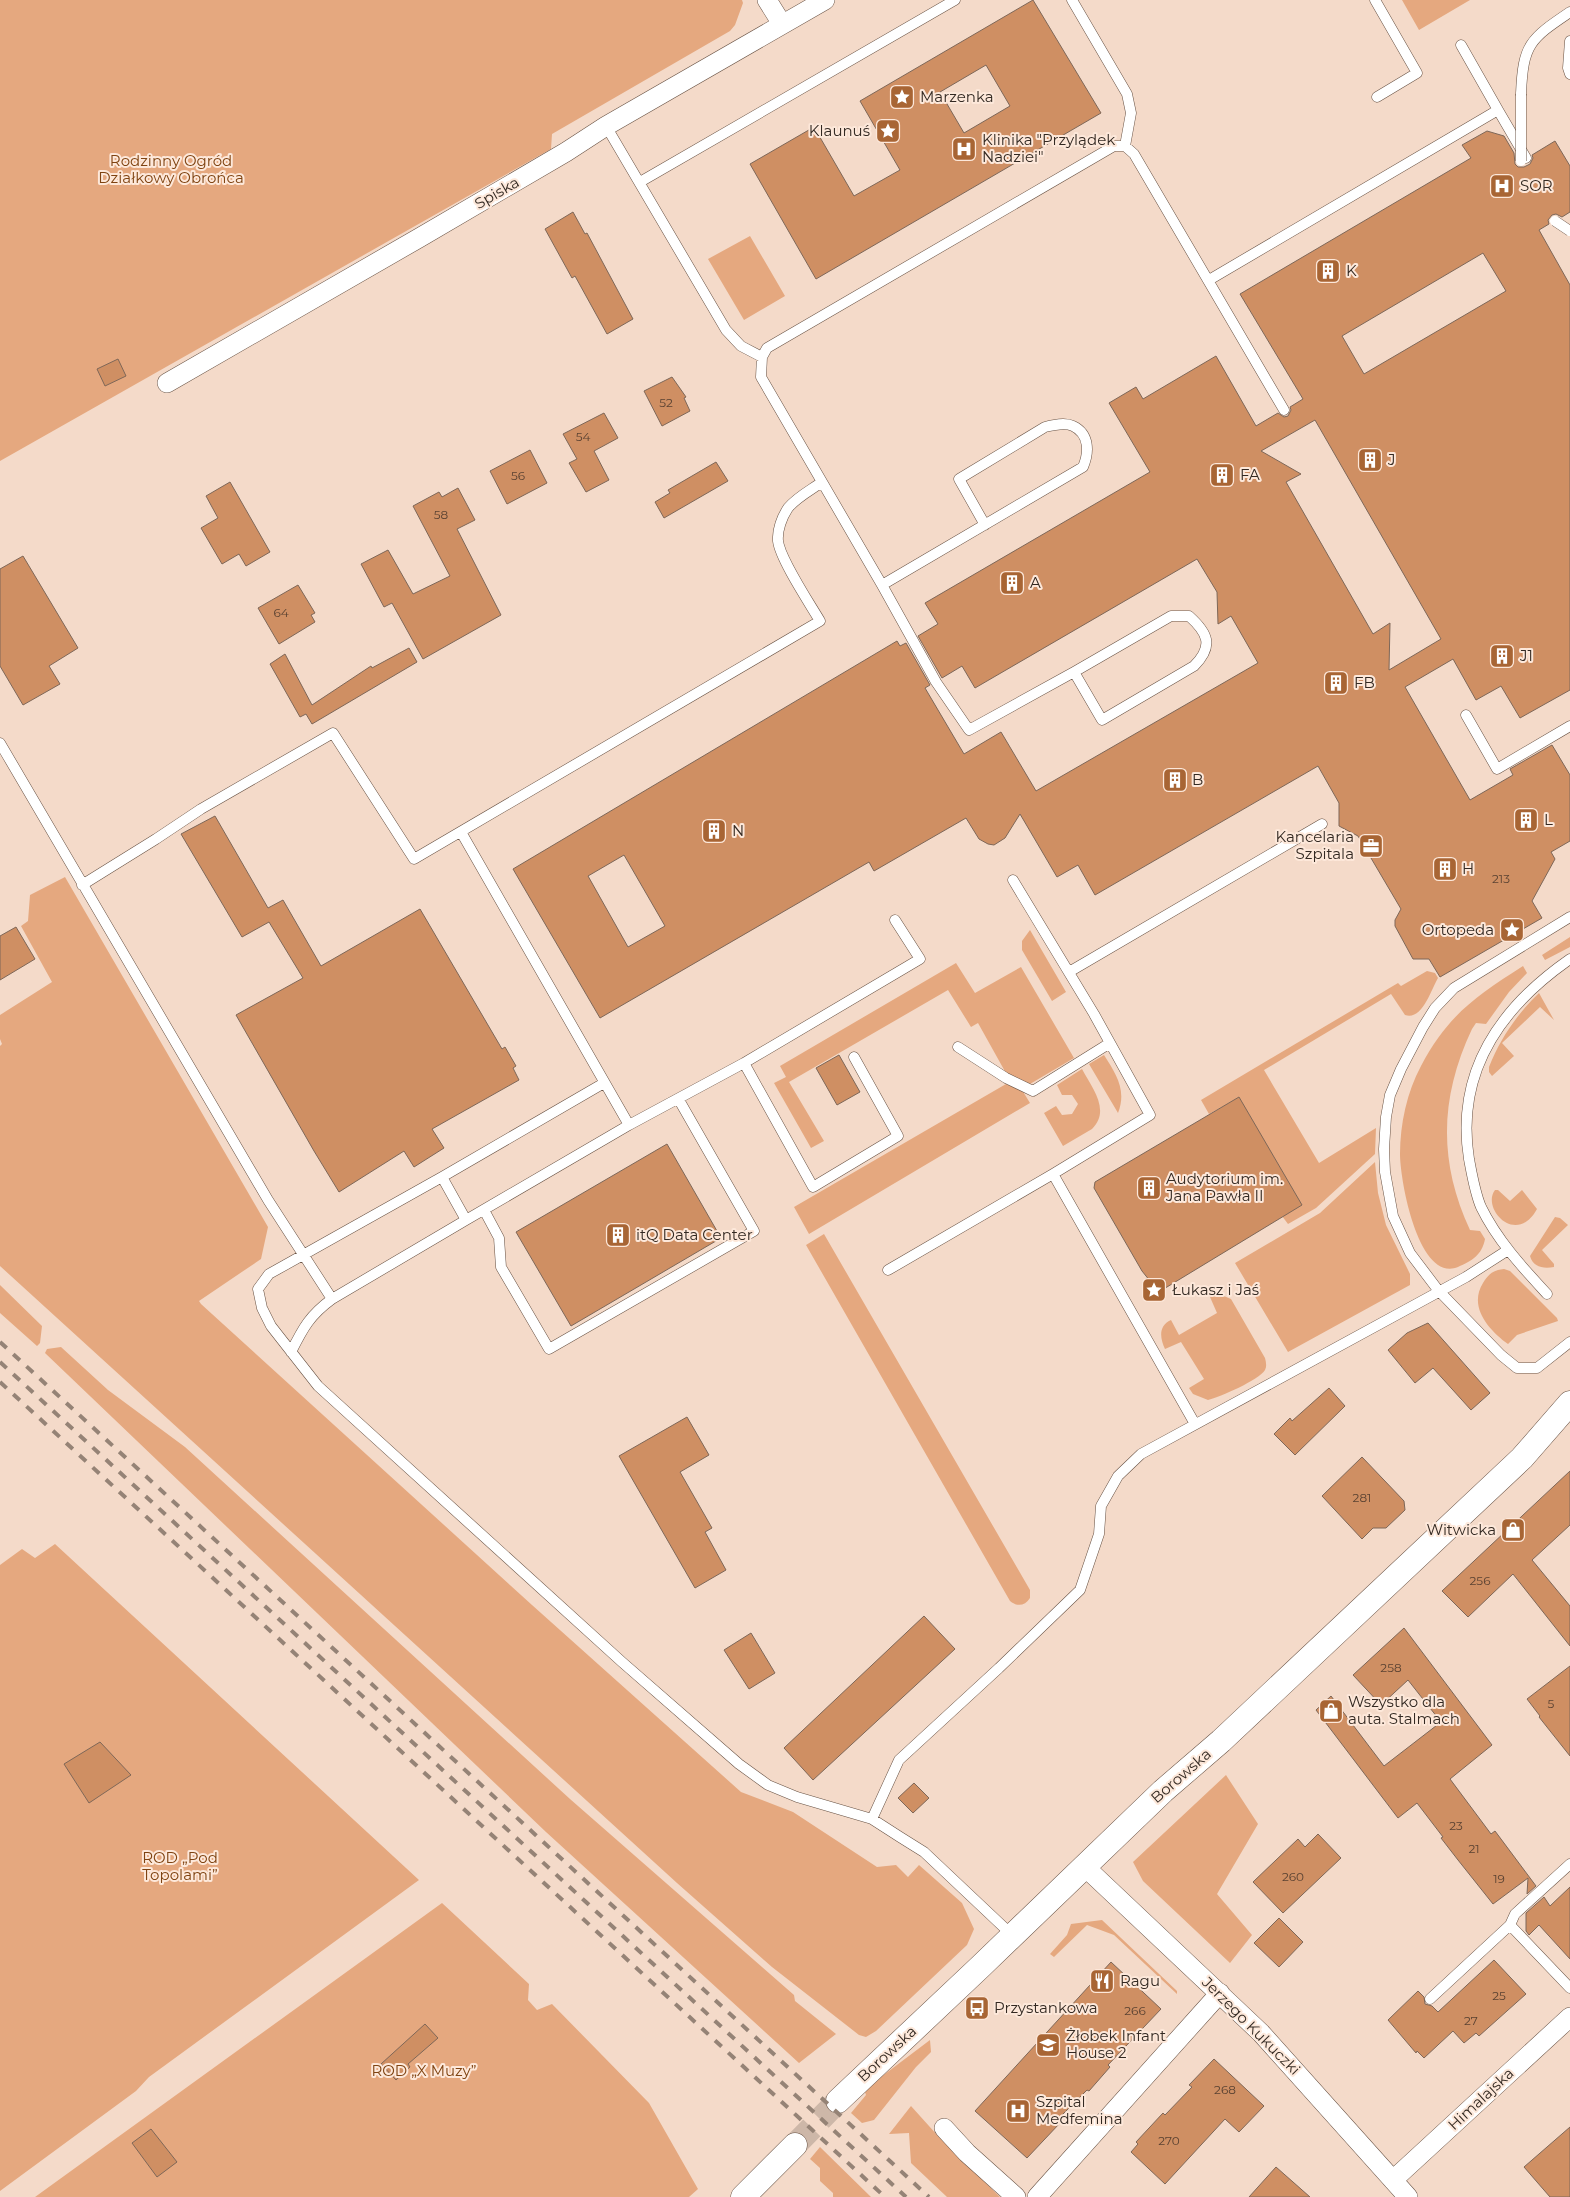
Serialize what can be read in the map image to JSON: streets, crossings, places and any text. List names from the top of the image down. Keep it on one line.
{"streets":{"street":["Spiska","Borowska","Jerzego Kukuczki","Himalajska"]},"crossings":[["Borowska","Jerzego Kukuczki"],["Jerzego Kukuczki","Himalajska"]],"parks":["Rodzinny Ogród Działkowy Obrońca","ROD „Pod Topolami”","ROD „X Muzy”"],"places":{"place":["Marzenka","Klaunuś","Ortopeda","Łukasz i Jaś"],"hospital":["Klinika \"Przylądek Nadziei\"","SOR","Szpital Medfemina"],"building":["K","J","FA","A","J1","FB","B","L","N","H","Audytorium im. Jana Pawła II","itQ Data Center"],"office":["Kancelaria Szpitala"],"shop":["Witwicka","Wszystko dla auta. Stalmach"],"restaurant":["Ragu"],"bus stop":["Przystankowa"],"school or university":["Żłobek Infant House 2"]},"house_numbers":["52","54","56","58","64","213","281","256","258","5","23","21","260","19","25","266","27","268","270"]}
